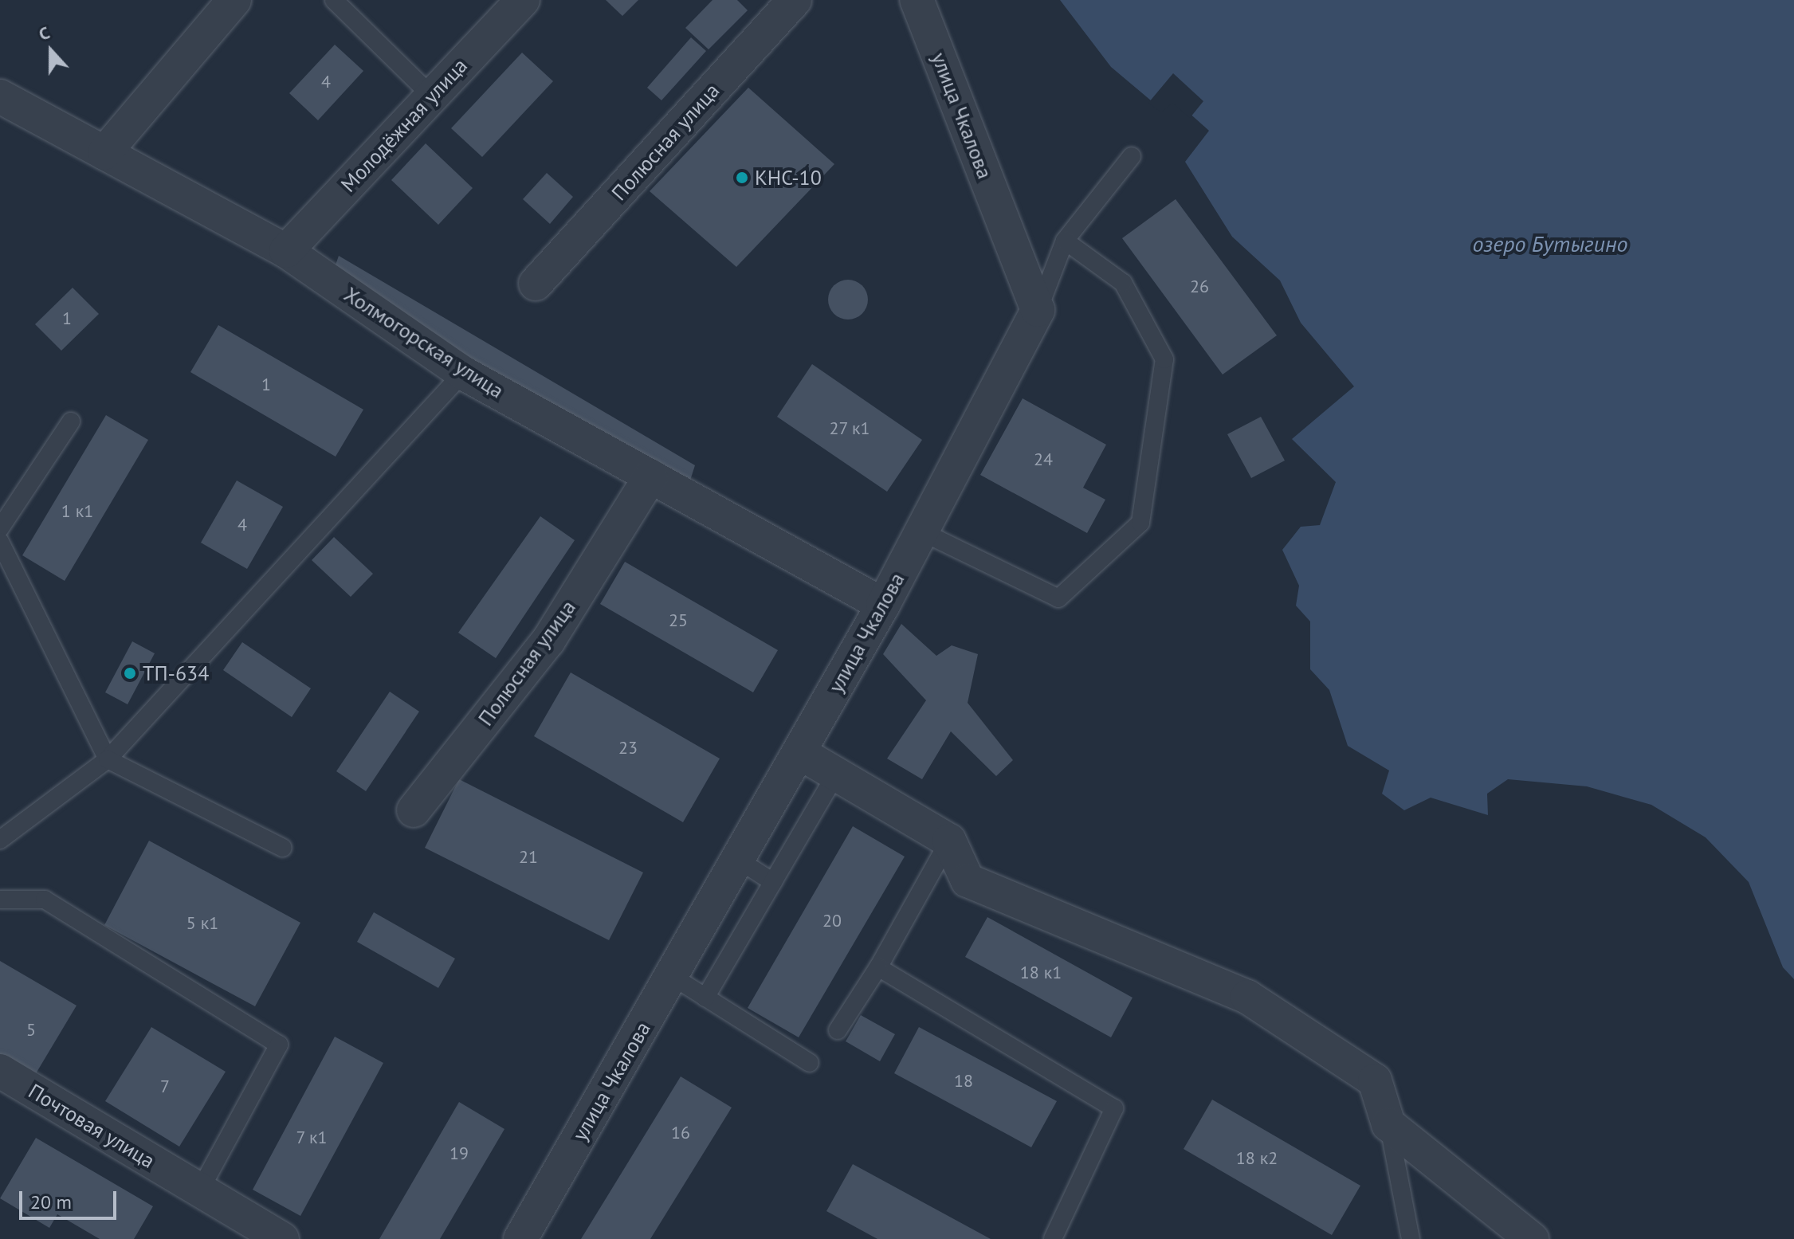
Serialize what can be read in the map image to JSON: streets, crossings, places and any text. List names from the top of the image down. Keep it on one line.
{"streets":{"street":["улица Чкалова","Молодёжная улица","Полюсная улица","Холмогорская улица","Почтовая улица"]},"crossings":[["улица Чкалова","Холмогорская улица"],["Молодёжная улица","Холмогорская улица"],["Полюсная улица","Холмогорская улица"]],"water":["озеро Бутыгино"],"places":["КНС-10","ТП-634"],"house_numbers":["4","26","1","1","27 к1","24","1 к1","4","25","23","21","20","5 к1","18 к1","5","18","7","16","7 к1","19","18 к2"],"scale_bar":"20 m","north":"top"}
